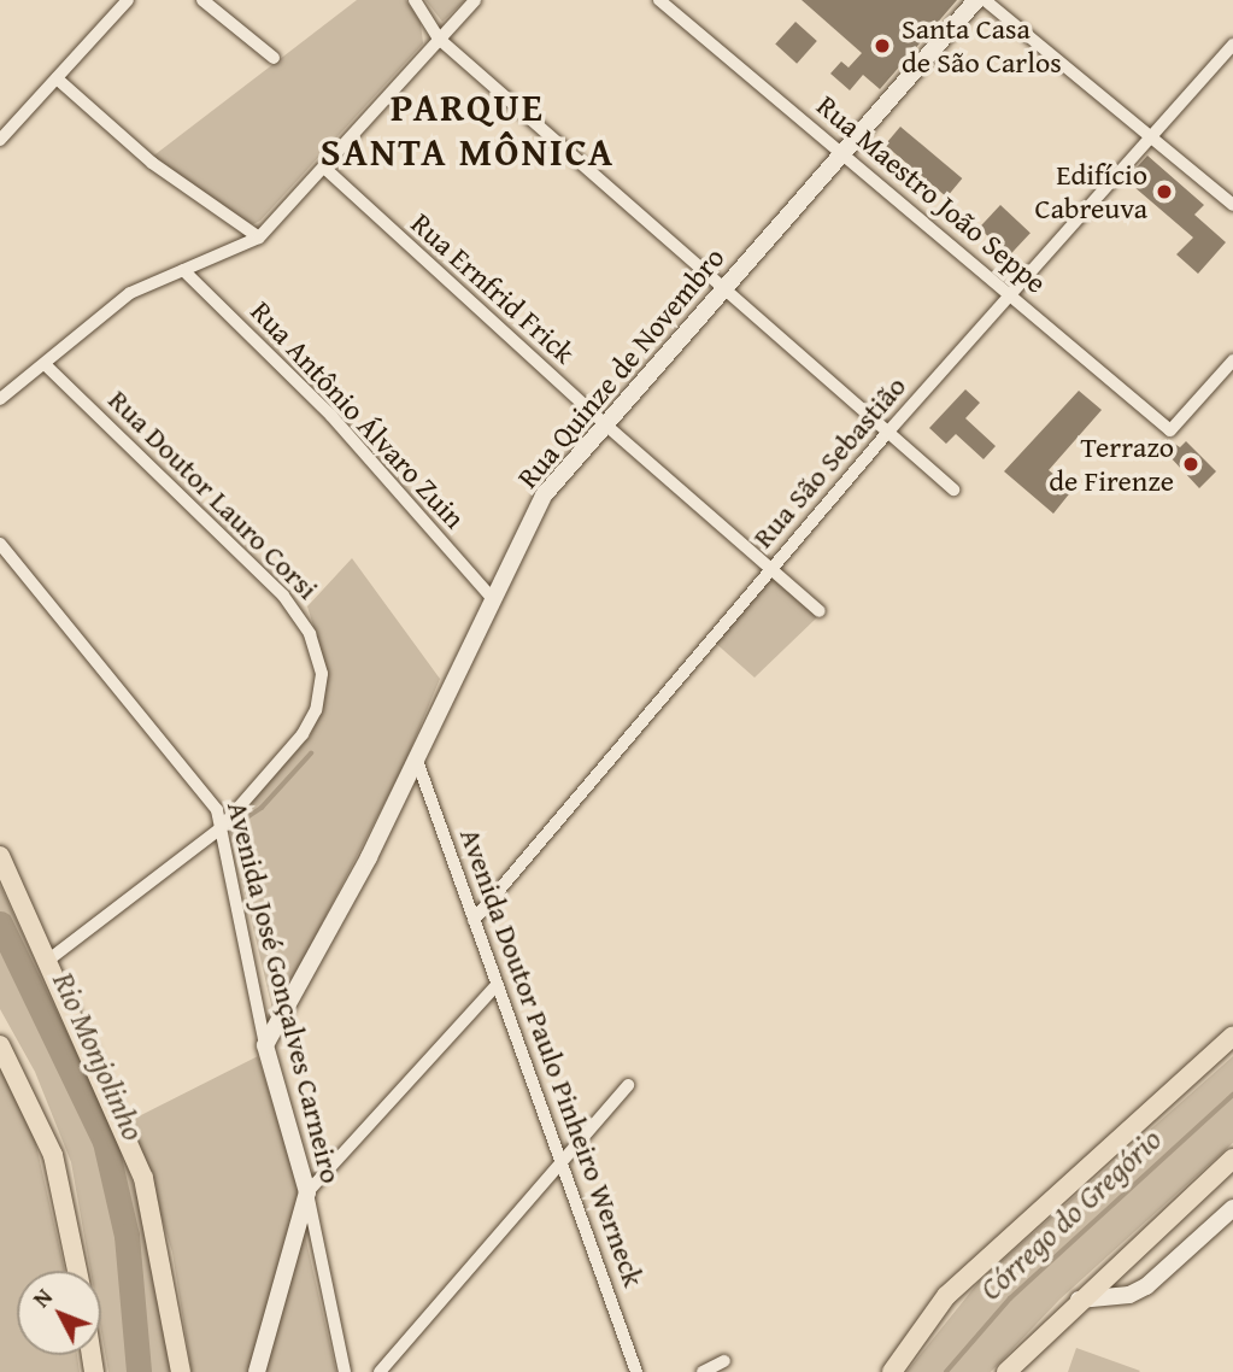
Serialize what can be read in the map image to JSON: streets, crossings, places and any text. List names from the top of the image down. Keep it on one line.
{"streets":{"main road":["Rua Quinze de Novembro","Avenida José Gonçalves Carneiro"],"street":["Rua Maestro João Seppe","Rua Ernfrid Frick","Rua Antônio Álvaro Zuin","Rua São Sebastião","Rua Doutor Lauro Corsi","Avenida Doutor Paulo Pinheiro Werneck"]},"crossings":[["Rua Maestro João Seppe","Rua Quinze de Novembro"],["Rua Maestro João Seppe","Rua São Sebastião"],["Rua Ernfrid Frick","Rua Quinze de Novembro"],["Rua Ernfrid Frick","Rua São Sebastião"],["Rua Quinze de Novembro","Rua Antônio Álvaro Zuin"],["Rua Quinze de Novembro","Avenida José Gonçalves Carneiro"],["Rua Quinze de Novembro","Avenida Doutor Paulo Pinheiro Werneck"],["Rua São Sebastião","Avenida Doutor Paulo Pinheiro Werneck"],["Rua Doutor Lauro Corsi","Avenida José Gonçalves Carneiro"]],"districts":["PARQUE SANTA MÔNICA"],"water":["Rio Monjolinho","Córrego do Gregório"],"places":["Santa Casa de São Carlos","Edifício Cabreuva","Terrazo de Firenze"],"north":"top left"}
